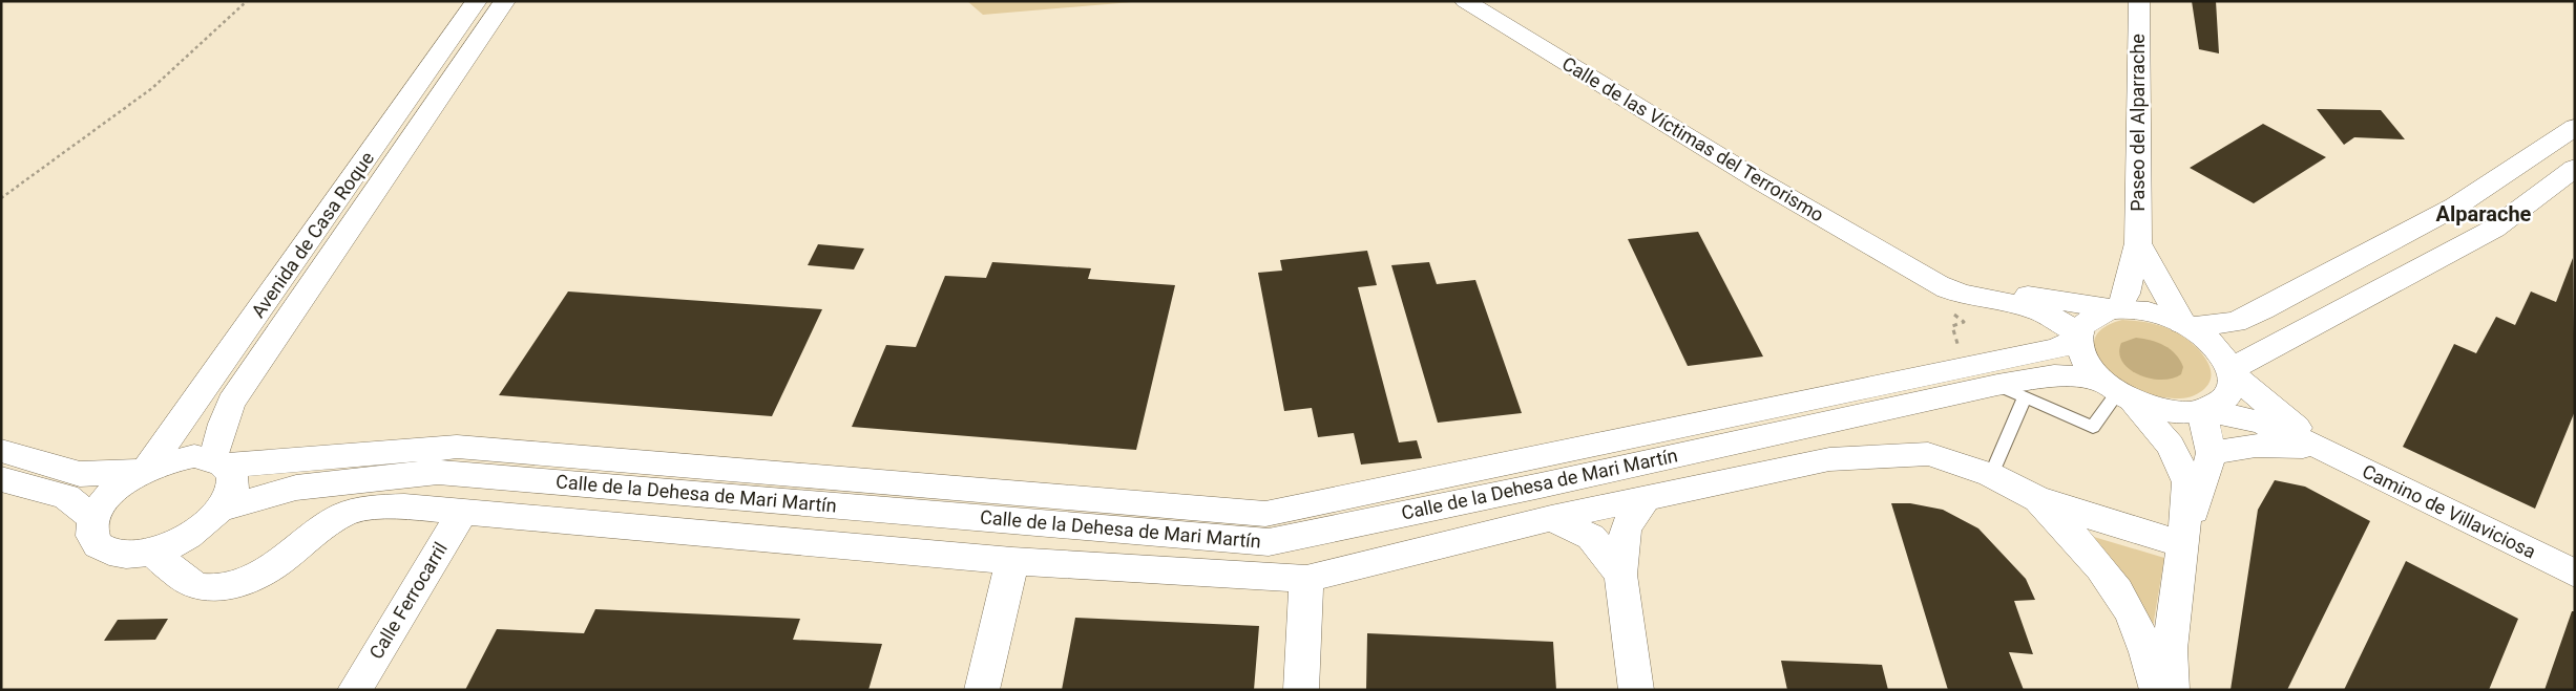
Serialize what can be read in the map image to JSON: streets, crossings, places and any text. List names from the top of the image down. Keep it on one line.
{"streets":{"street":["Paseo del Alparrache","Calle de las Víctimas del Terrorismo","Avenida de Casa Roque","Calle de la Dehesa de Mari Martín","Camino de Villaviciosa","Calle Ferrocarril"]},"crossings":[["Paseo del Alparrache","Calle de las Víctimas del Terrorismo"],["Paseo del Alparrache","Calle de la Dehesa de Mari Martín"],["Paseo del Alparrache","Camino de Villaviciosa"],["Calle de las Víctimas del Terrorismo","Calle de la Dehesa de Mari Martín"],["Calle de las Víctimas del Terrorismo","Camino de Villaviciosa"],["Avenida de Casa Roque","Calle de la Dehesa de Mari Martín"],["Calle de la Dehesa de Mari Martín","Camino de Villaviciosa"]],"districts":["Alparache"]}
